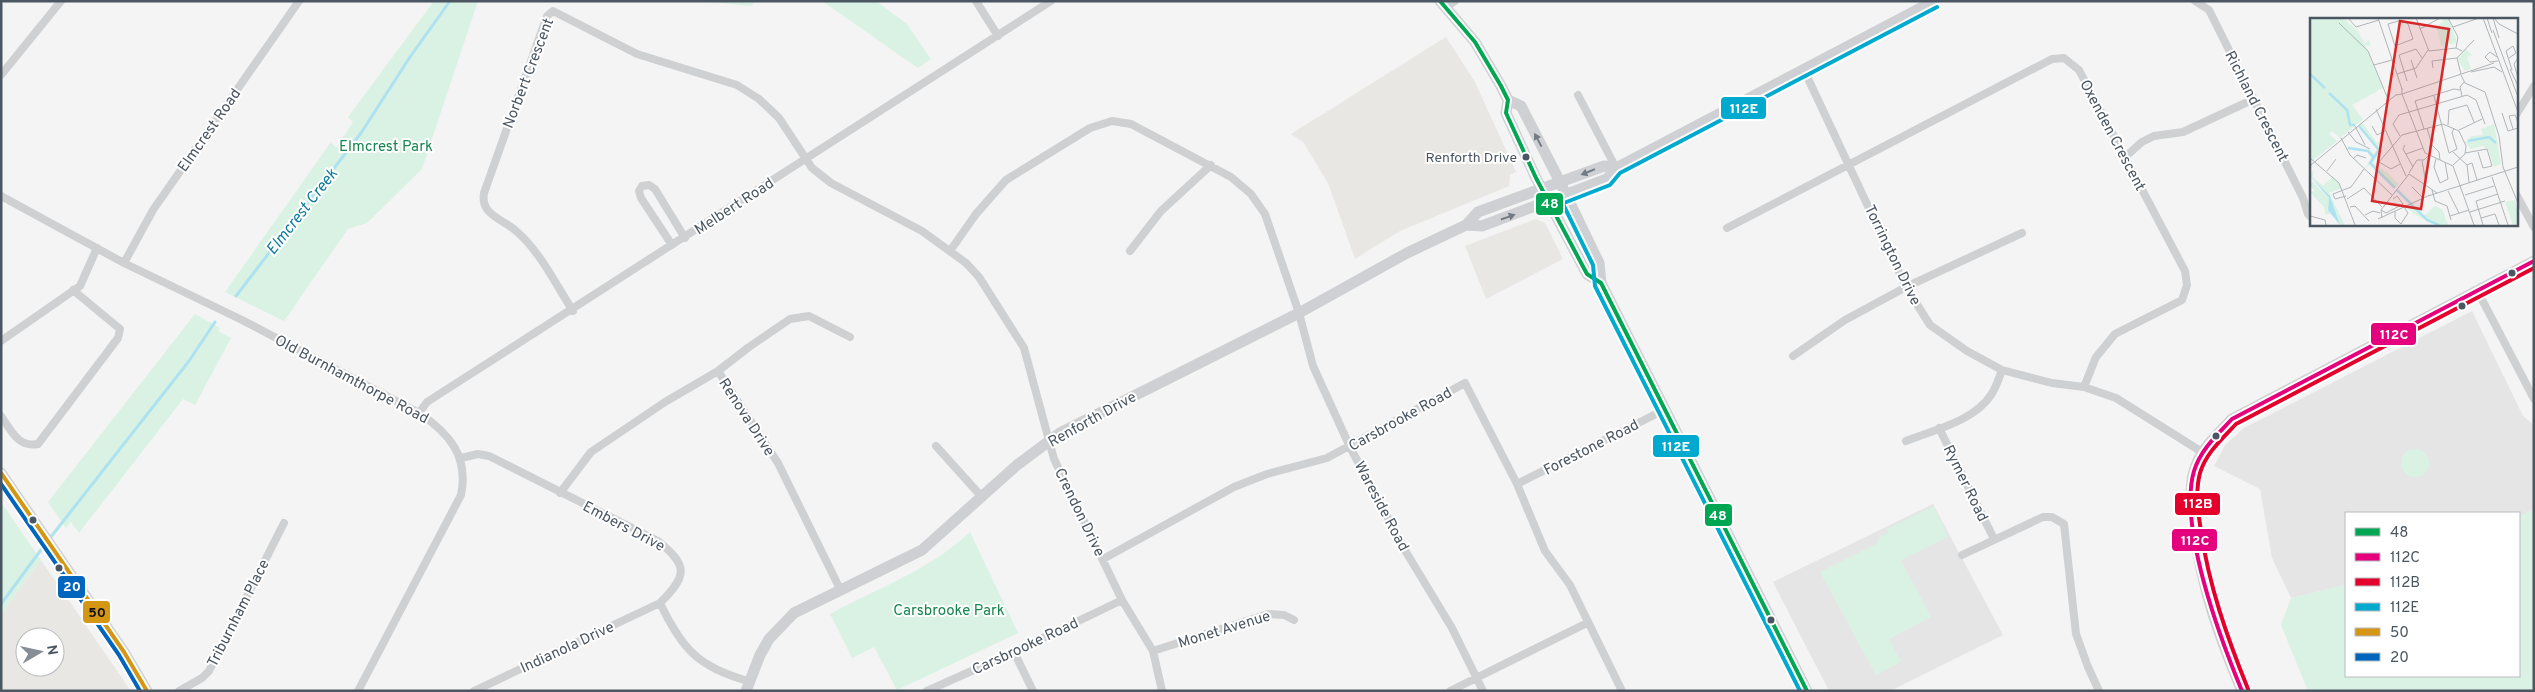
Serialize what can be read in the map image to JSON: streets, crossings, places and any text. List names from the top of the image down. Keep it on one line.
{"streets":{"street":["Norbert Crescent","Richland Crescent","Elmcrest Road","Oxenden Crescent","Melbert Road","Torrington Drive","Old Burnhamthorpe Road","Renova Drive","Renforth Drive","Carsbrooke Road","Forestone Road","Rymer Road","Wareside Road","Crendon Drive","Embers Drive","Triburnham Place","Monet Avenue","Indianola Drive"]},"crossings":[["Norbert Crescent","Melbert Road"],["Norbert Crescent","Crendon Drive"],["Elmcrest Road","Old Burnhamthorpe Road"],["Oxenden Crescent","Torrington Drive"],["Melbert Road","Old Burnhamthorpe Road"],["Melbert Road","Crendon Drive"],["Torrington Drive","Renforth Drive"],["Old Burnhamthorpe Road","Embers Drive"],["Renova Drive","Renforth Drive"],["Renova Drive","Embers Drive"],["Renforth Drive","Wareside Road"],["Renforth Drive","Crendon Drive"],["Carsbrooke Road","Forestone Road"],["Carsbrooke Road","Wareside Road"],["Carsbrooke Road","Crendon Drive"],["Wareside Road","Crendon Drive"],["Crendon Drive","Monet Avenue"],["Embers Drive","Indianola Drive"]],"water":["Elmcrest Creek"],"parks":["Elmcrest Park","Carsbrooke Park"],"places":["Renforth Drive"],"lines":["transit line 48","transit line 112E","transit line 112C","transit line 112B","transit line 50","transit line 20"],"legend":["48","112C","112B","112E","50","20"],"north":"right"}
